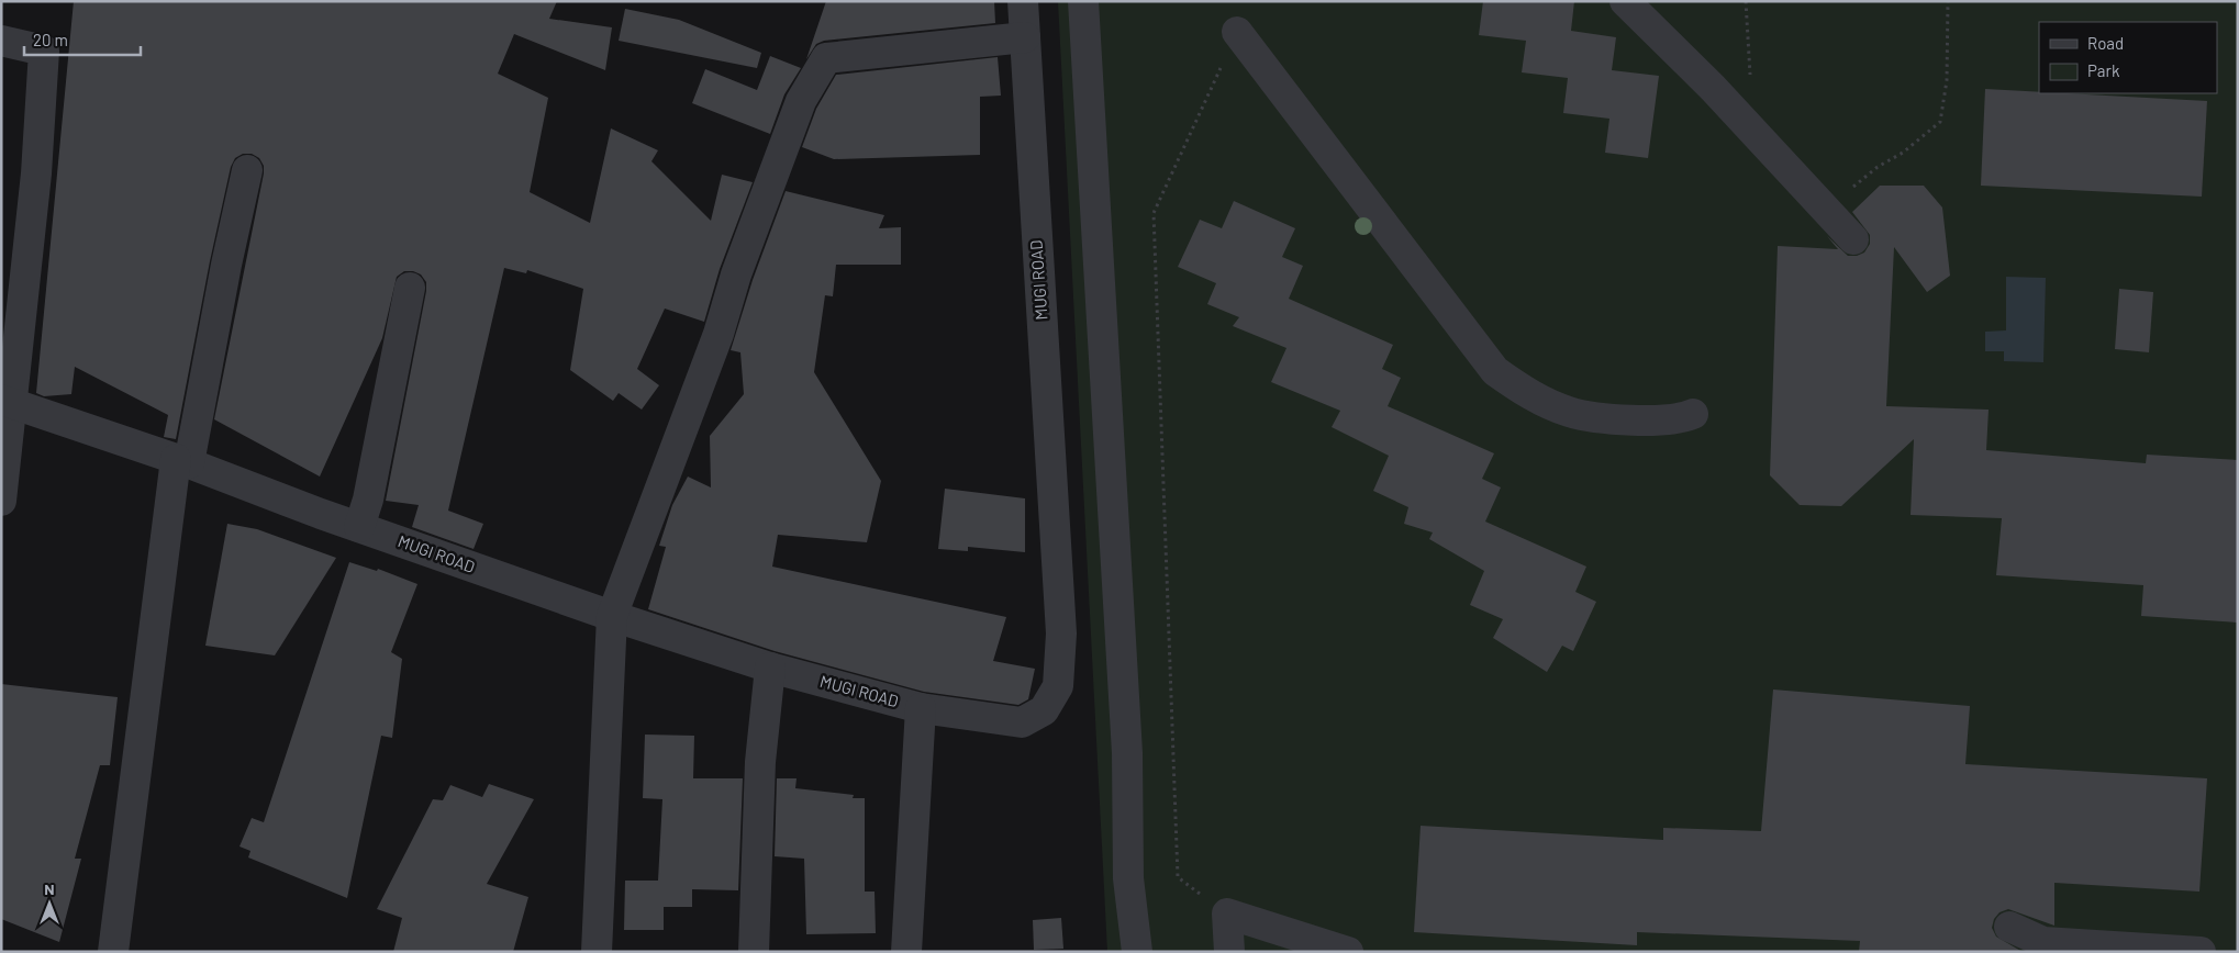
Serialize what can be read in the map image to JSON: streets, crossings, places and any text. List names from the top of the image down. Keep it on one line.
{"streets":{"street":["MUGI ROAD"]},"legend":["Road","Park"],"scale_bar":"20 m","north":"top"}
